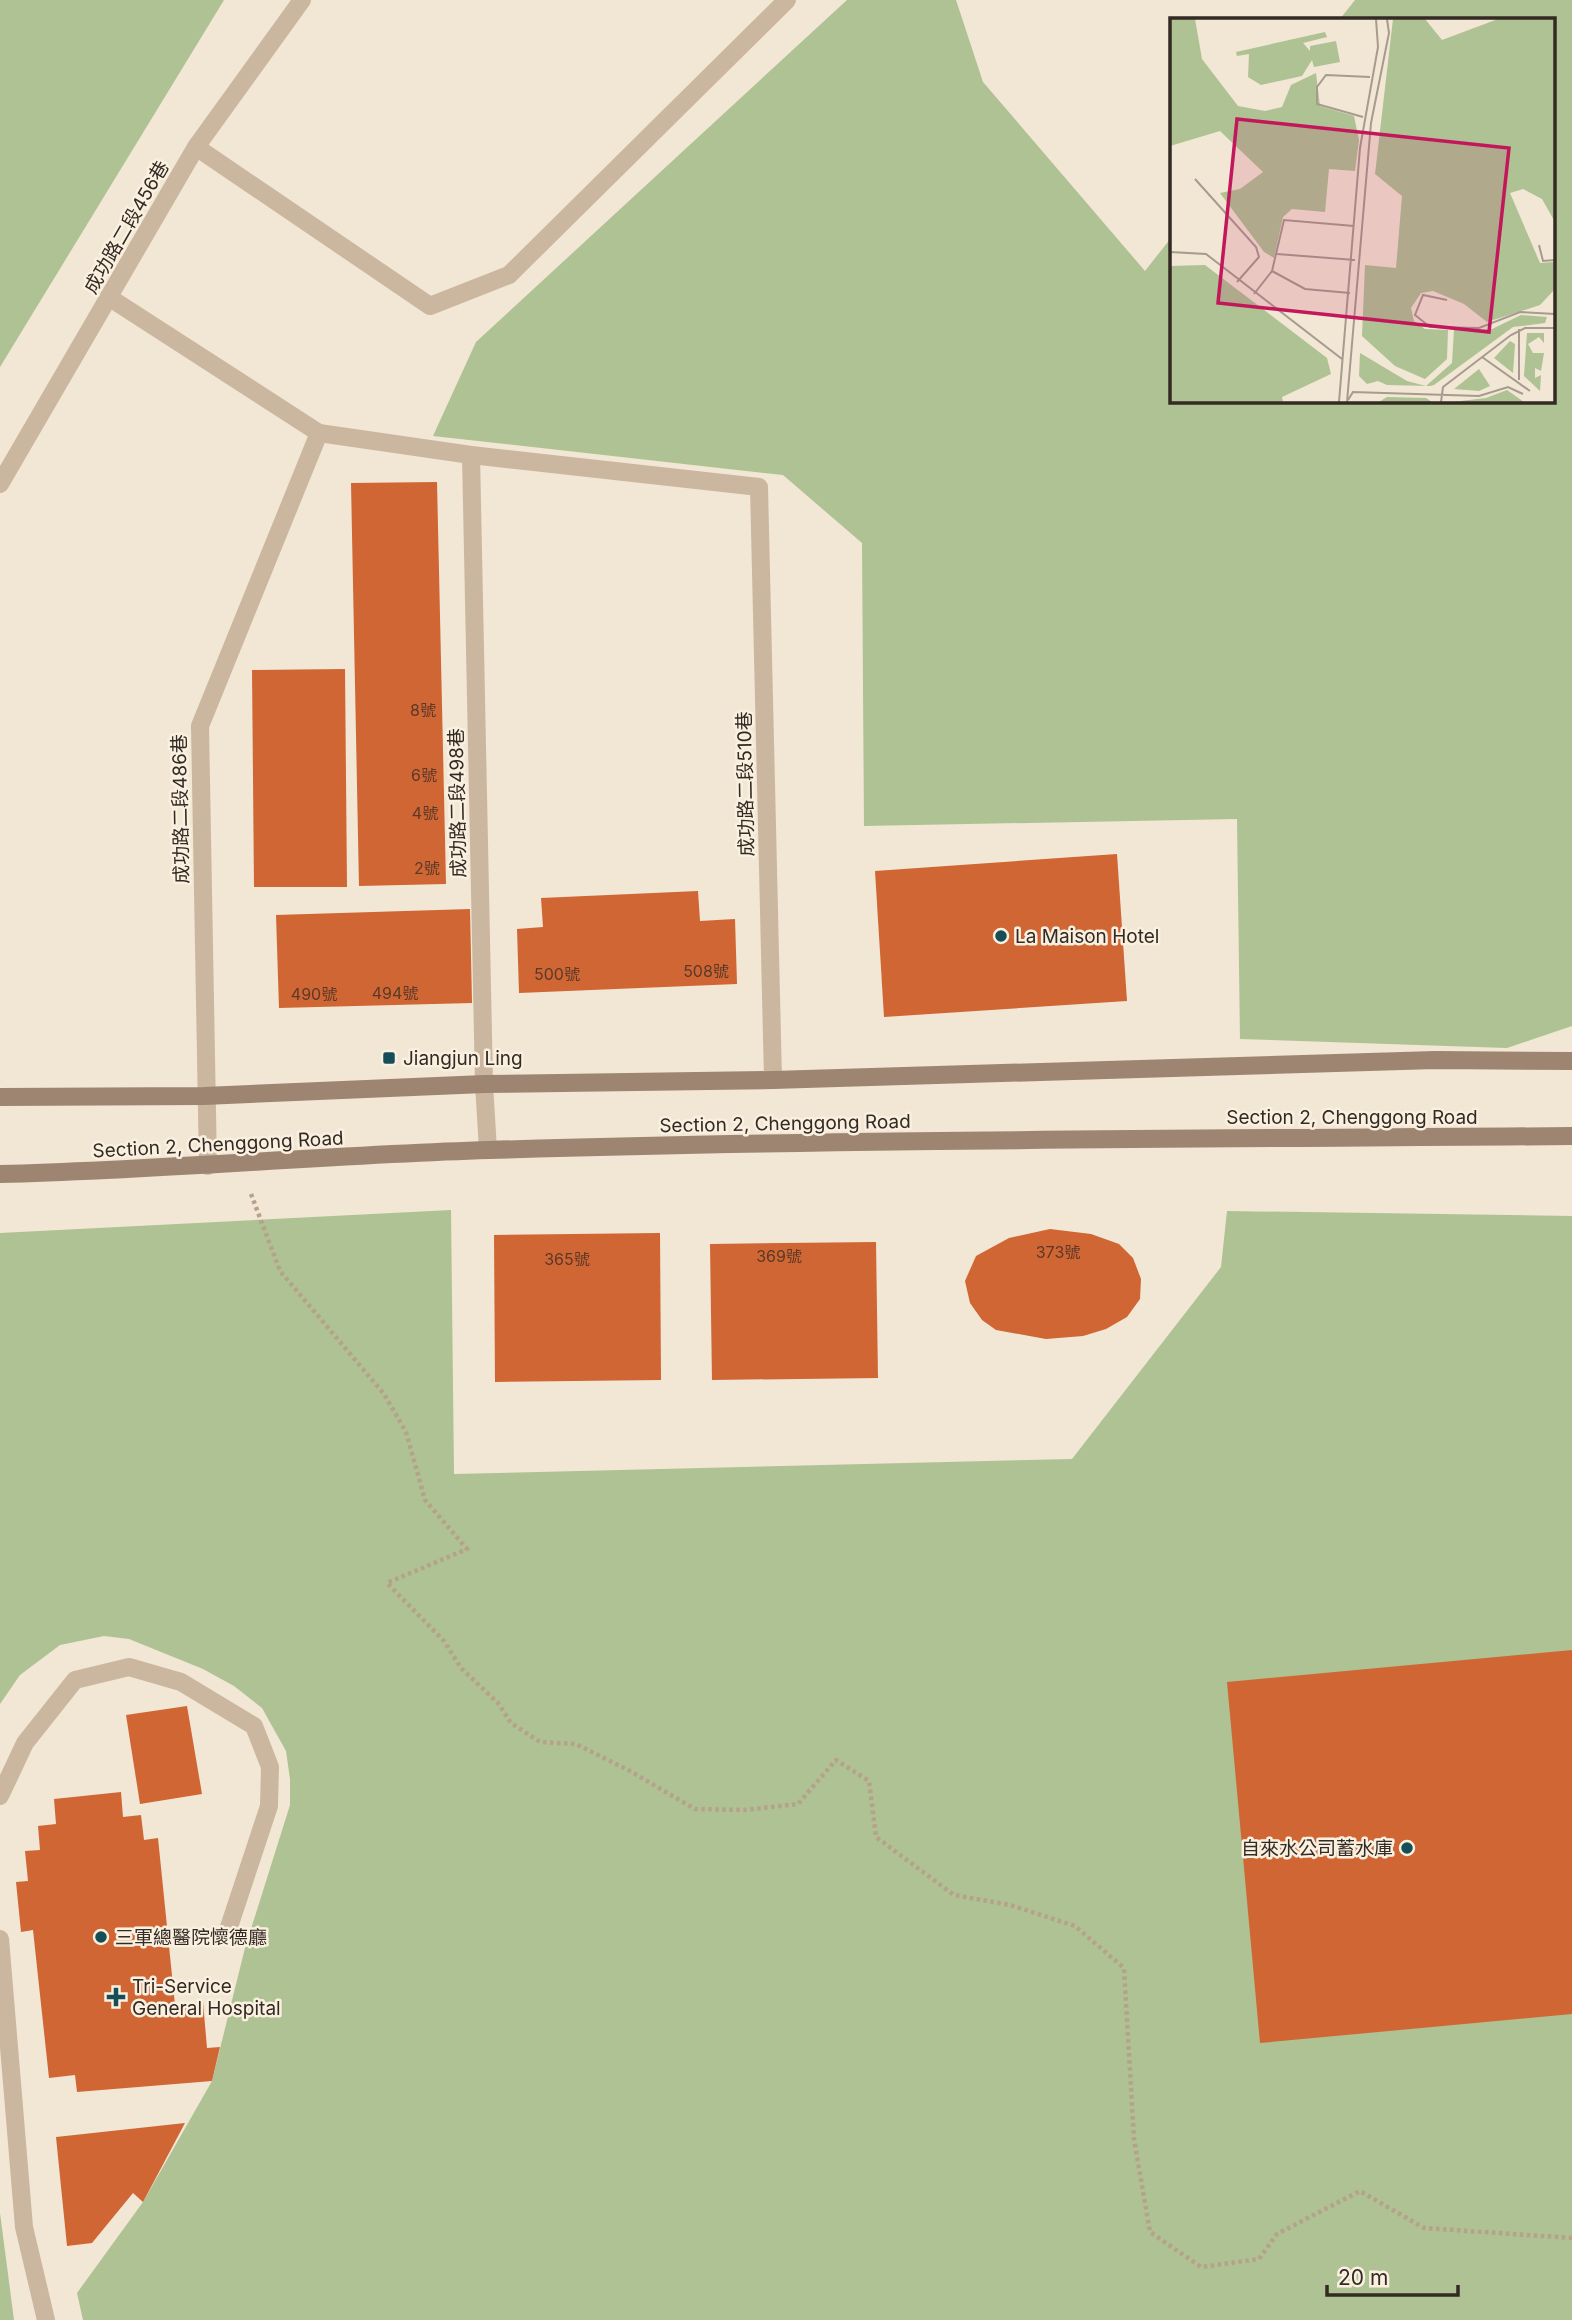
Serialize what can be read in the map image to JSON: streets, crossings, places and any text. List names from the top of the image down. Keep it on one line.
{"streets":{"main road":["Section 2, Chenggong Road"],"street":["成功路二段456巷","成功路二段510巷","成功路二段498巷","成功路二段486巷"]},"crossings":[["成功路二段510巷","成功路二段498巷"],["成功路二段498巷","Section 2, Chenggong Road"],["成功路二段486巷","Section 2, Chenggong Road"]],"places":{"other":["La Maison Hotel","自來水公司蓄水庫","三軍總醫院懷德廳"],"transit":["Jiangjun Ling"],"health":["Tri-Service General Hospital"]},"house_numbers":["8號","6號","4號","2號","508號","500號","494號","490號","373號","369號","365號"],"scale_bar":"20 m"}
